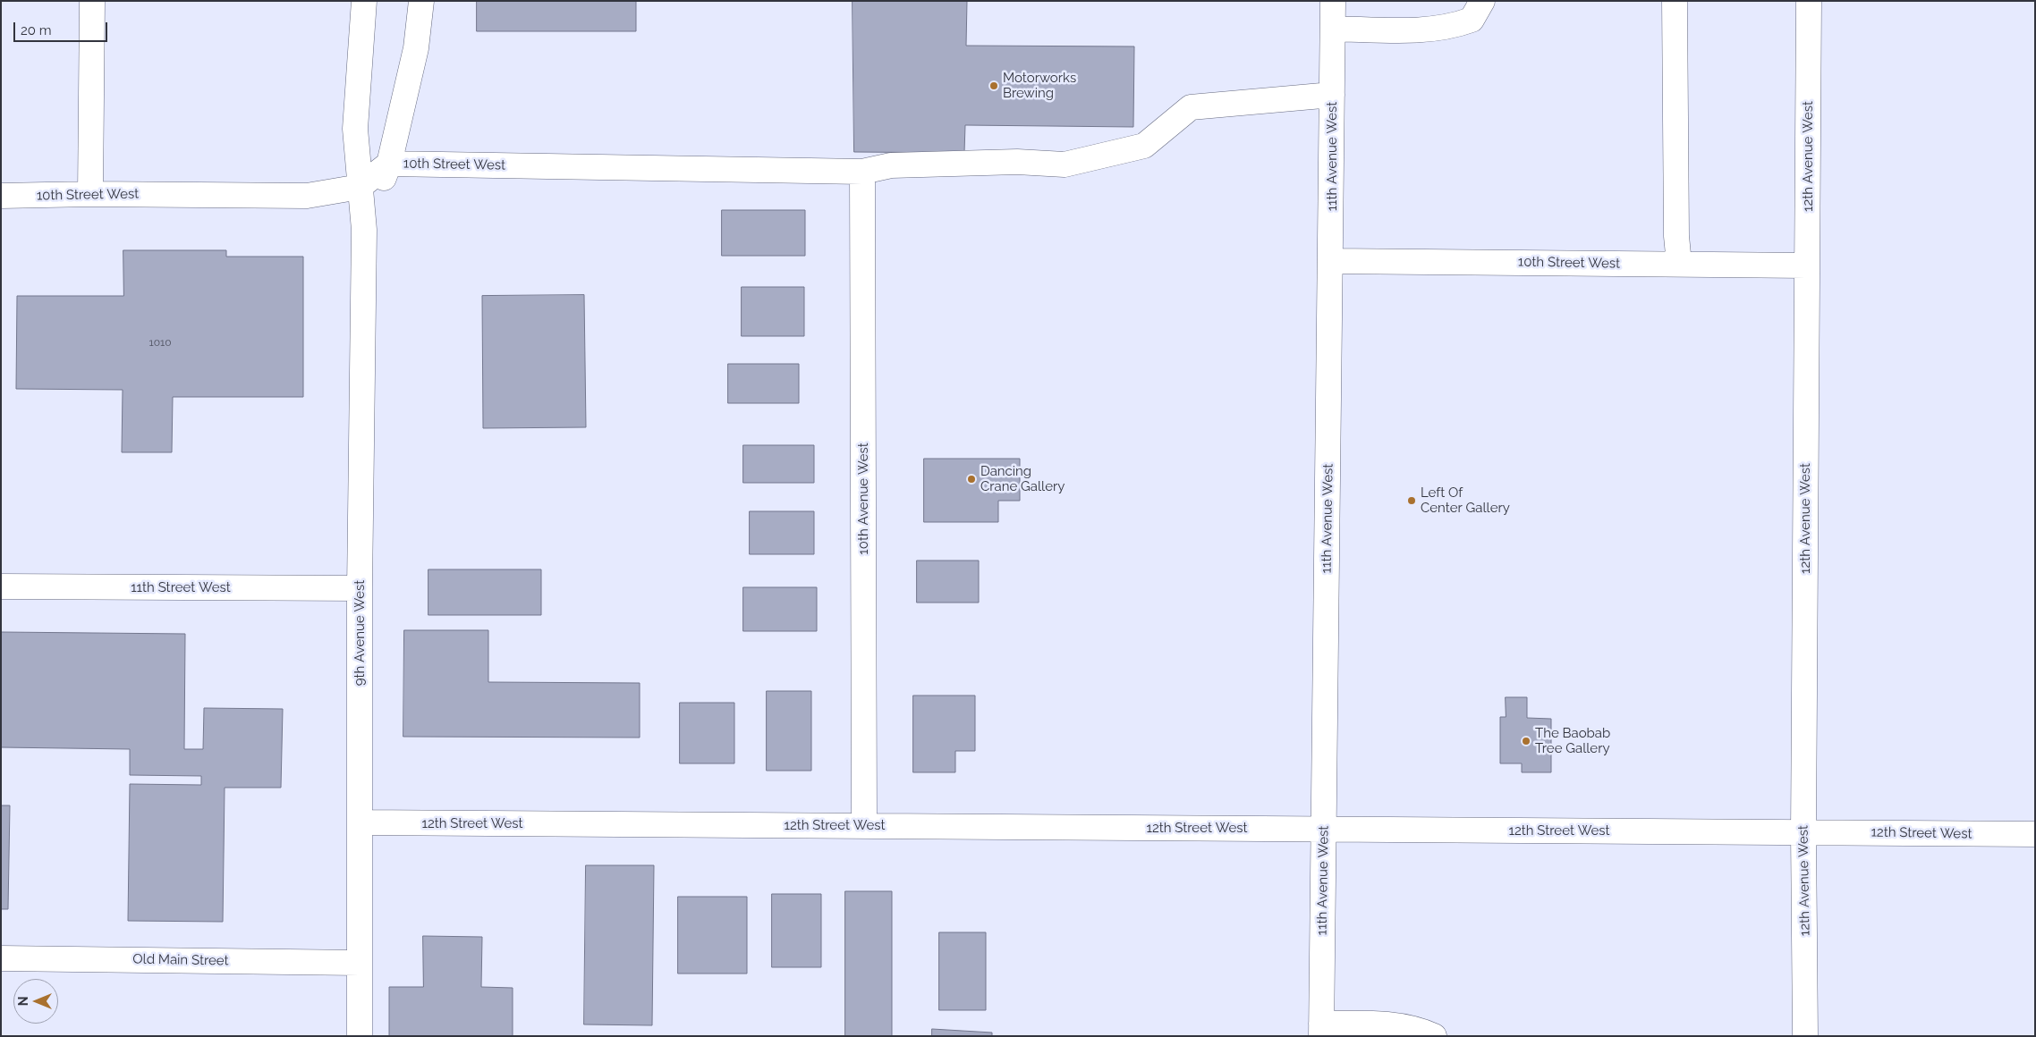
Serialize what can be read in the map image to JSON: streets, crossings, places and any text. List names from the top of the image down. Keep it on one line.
{"streets":{"street":["11th Avenue West","12th Avenue West","10th Street West","10th Avenue West","11th Street West","9th Avenue West","12th Street West","Old Main Street"]},"crossings":[["11th Avenue West","10th Street West"],["11th Avenue West","12th Street West"],["12th Avenue West","10th Street West"],["12th Avenue West","12th Street West"],["10th Street West","10th Avenue West"],["10th Avenue West","12th Street West"],["11th Street West","9th Avenue West"],["9th Avenue West","12th Street West"],["9th Avenue West","Old Main Street"]],"places":["Motorworks Brewing","Dancing Crane Gallery","Left Of Center Gallery","The Baobab Tree Gallery"],"house_numbers":["1010"],"scale_bar":"20 m","north":"left"}
